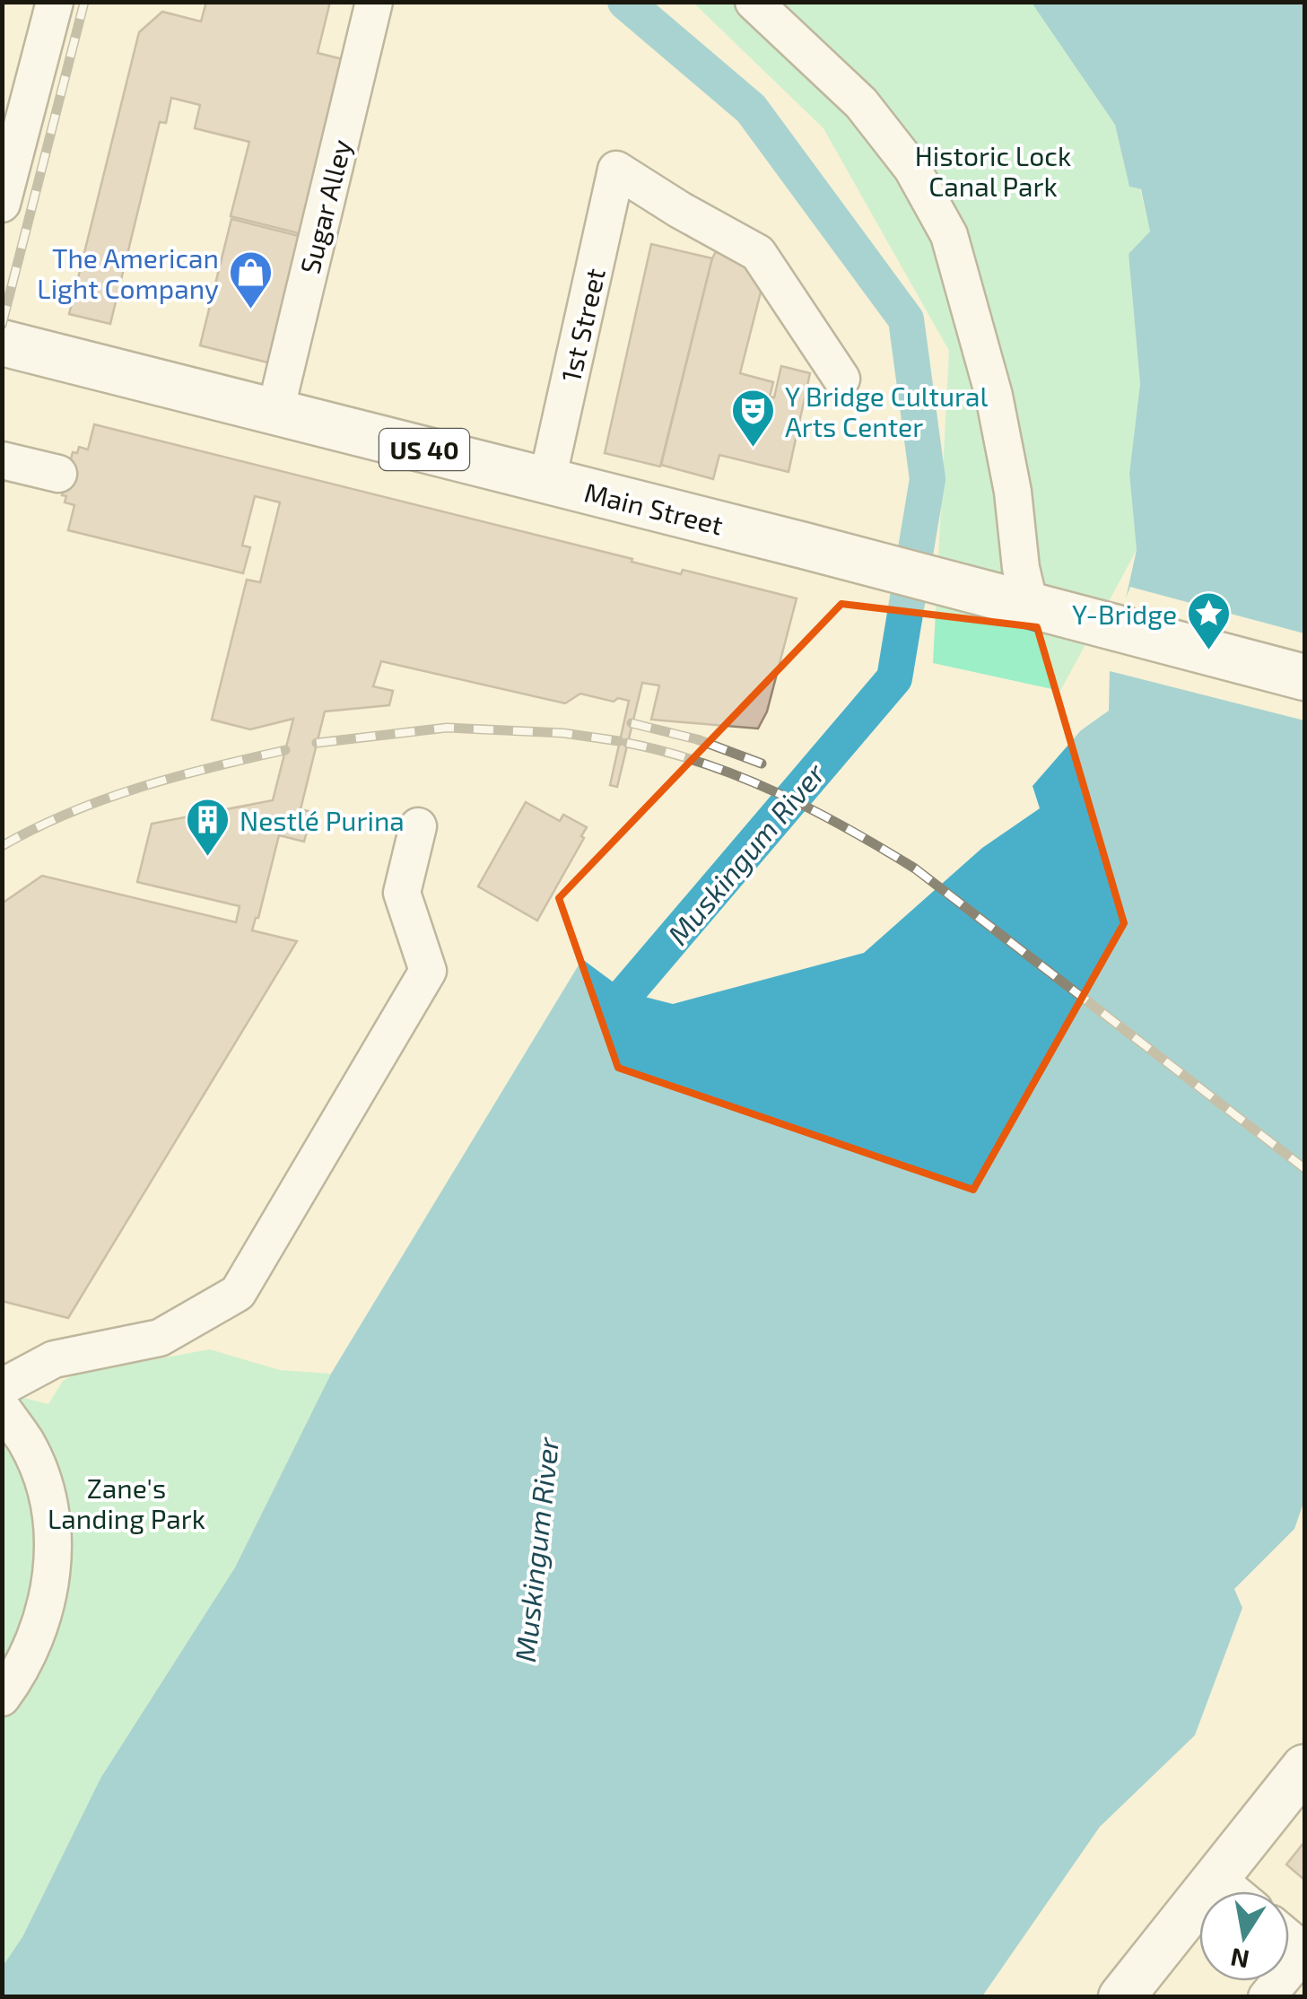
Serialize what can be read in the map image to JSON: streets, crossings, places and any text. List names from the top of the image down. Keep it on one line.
{"streets":{"main road":["US 40","Main Street"],"street":["Sugar Alley","1st Street"]},"crossings":[["Sugar Alley","Main Street"],["1st Street","Main Street"]],"water":["Muskingum River"],"parks":["Historic Lock Canal Park","Zane's Landing Park"],"places":{"shop":["The American Light Company"],"theatre":["Y Bridge Cultural Arts Center"],"place":["Y-Bridge"],"building":["Nestlé Purina"]},"north":"bottom"}
